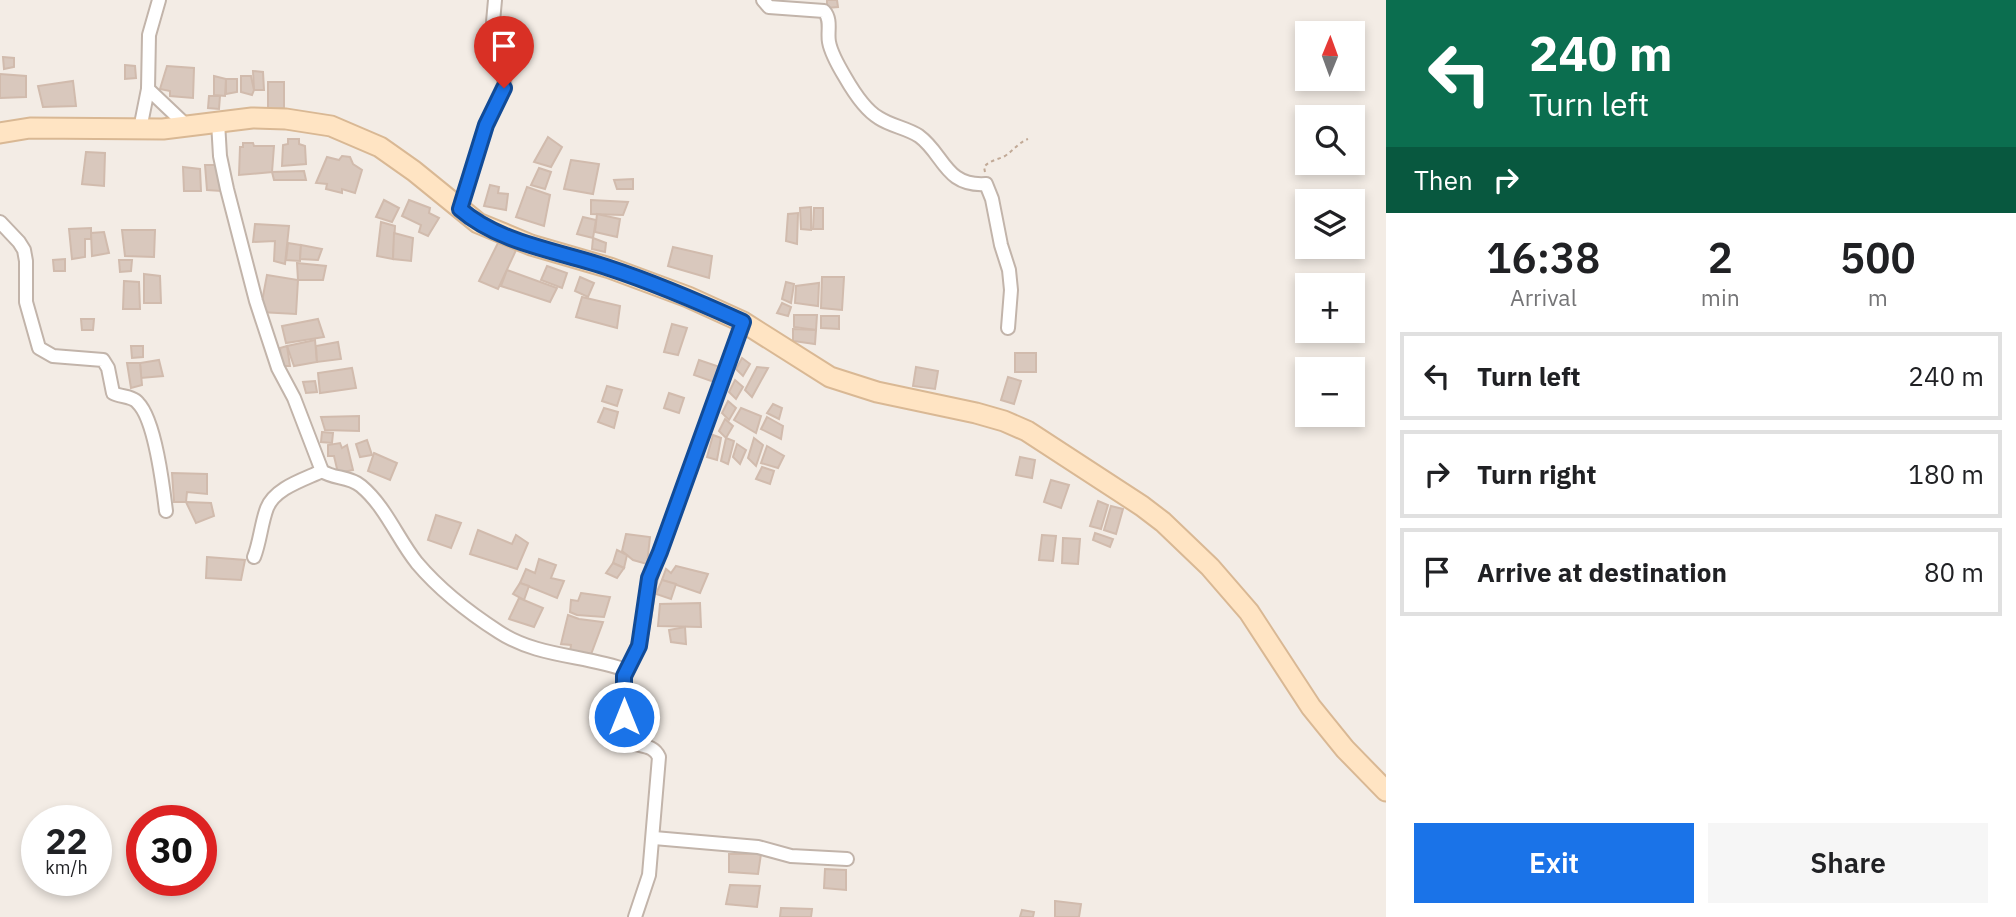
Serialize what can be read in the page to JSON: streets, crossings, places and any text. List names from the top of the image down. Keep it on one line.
{"north":"top","page":{"turn":["240 m","Turn left"],"map_buttons":["+","−"],"then":"Then","eta":["16:38","Arrival","2","min","500","m"],"list":[{"name":"Turn left","value":"240 m"},{"name":"Turn right","value":"180 m"},{"name":"Arrive at destination","value":"80 m"}],"speed":"22 km/h","limit":"30","buttons":["Exit","Share"]}}
